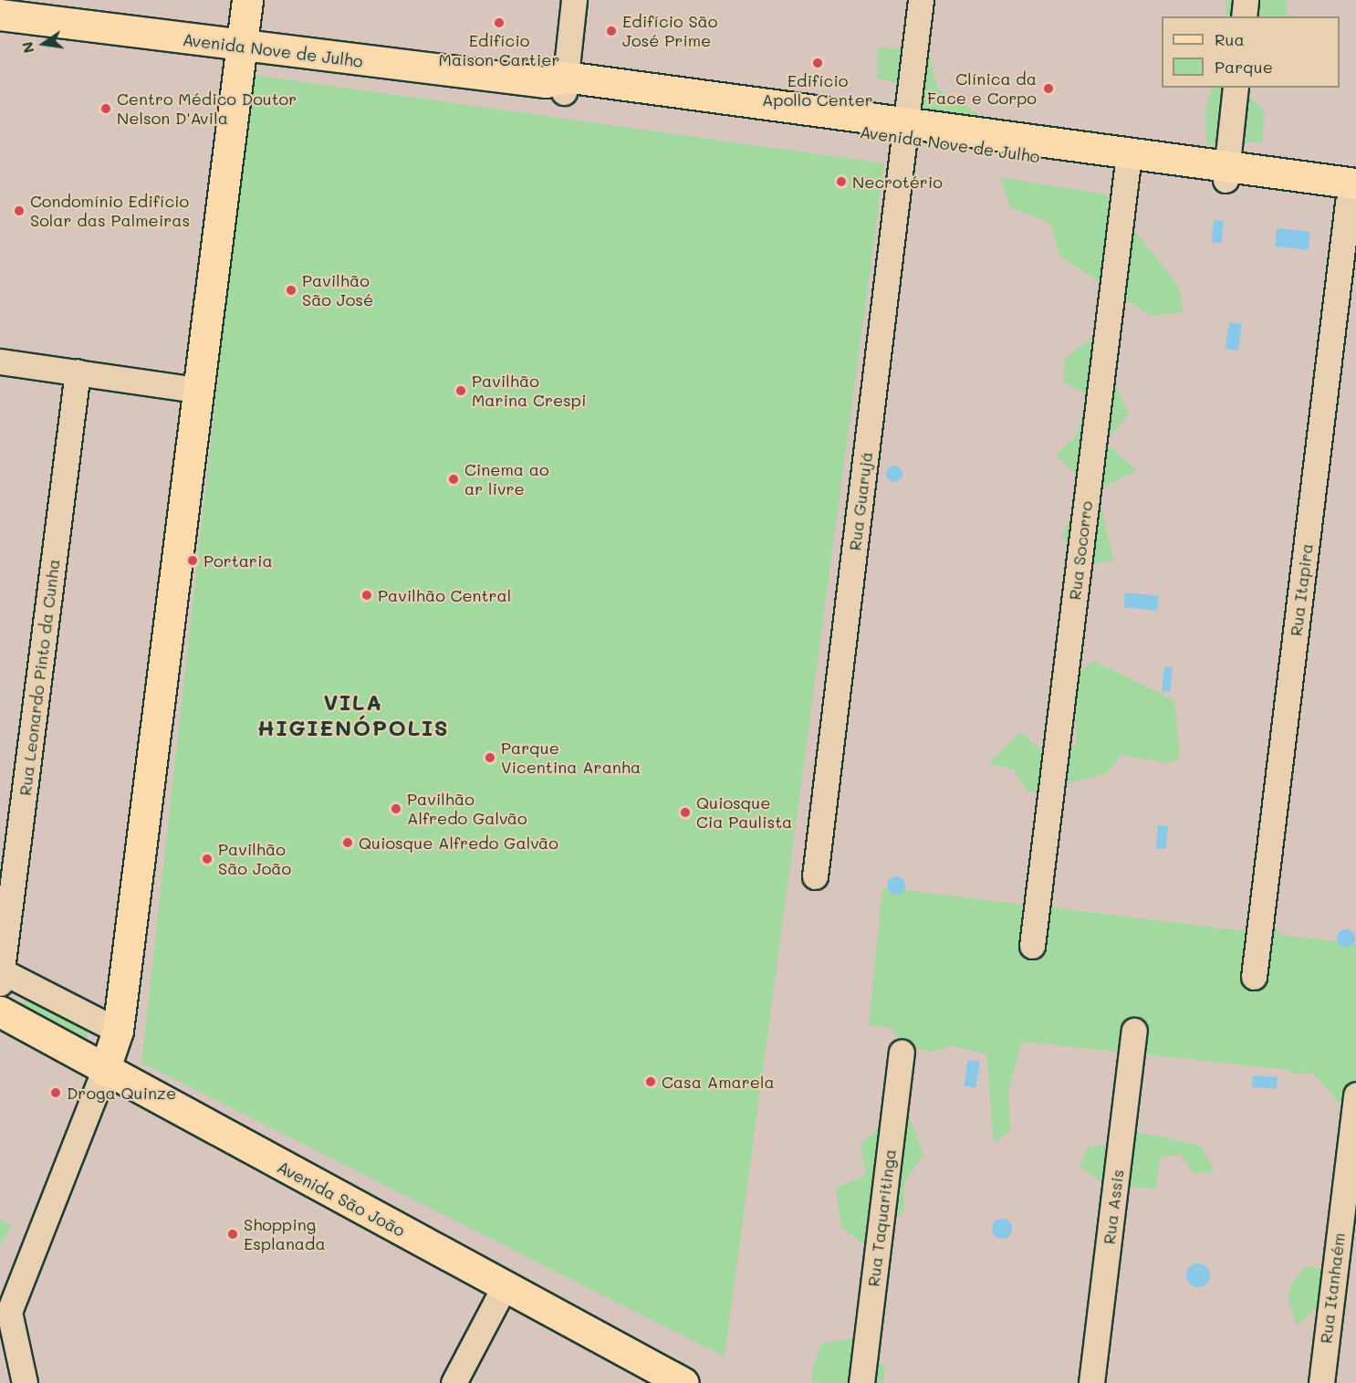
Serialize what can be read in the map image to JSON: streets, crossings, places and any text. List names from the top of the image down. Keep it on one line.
{"streets":{"main road":["Avenida Nove de Julho","Avenida São João"],"street":["Rua Guarujá","Rua Socorro","Rua Itapira","Rua Leonardo Pinto da Cunha","Rua Assis","Rua Taquaritinga","Rua Itanhaém"]},"crossings":[["Avenida Nove de Julho","Rua Guarujá"],["Avenida Nove de Julho","Rua Socorro"],["Avenida Nove de Julho","Rua Itapira"]],"districts":["VILA HIGIENÓPOLIS"],"places":["Edifício Maison Cartier","Edifício São José Prime","Edifício Apollo Center","Clínica da Face e Corpo","Centro Médico Doutor Nelson D'Avila","Necrotério","Condomínio Edifício Solar das Palmeiras","Pavilhão São José","Pavilhão Marina Crespi","Cinema ao ar livre","Portaria","Pavilhão Central","Parque Vicentina Aranha","Pavilhão Alfredo Galvão","Quiosque Cia Paulista","Quiosque Alfredo Galvão","Pavilhão São João","Casa Amarela","Droga Quinze","Shopping Esplanada"],"legend":["Rua","Parque"],"north":"left"}
